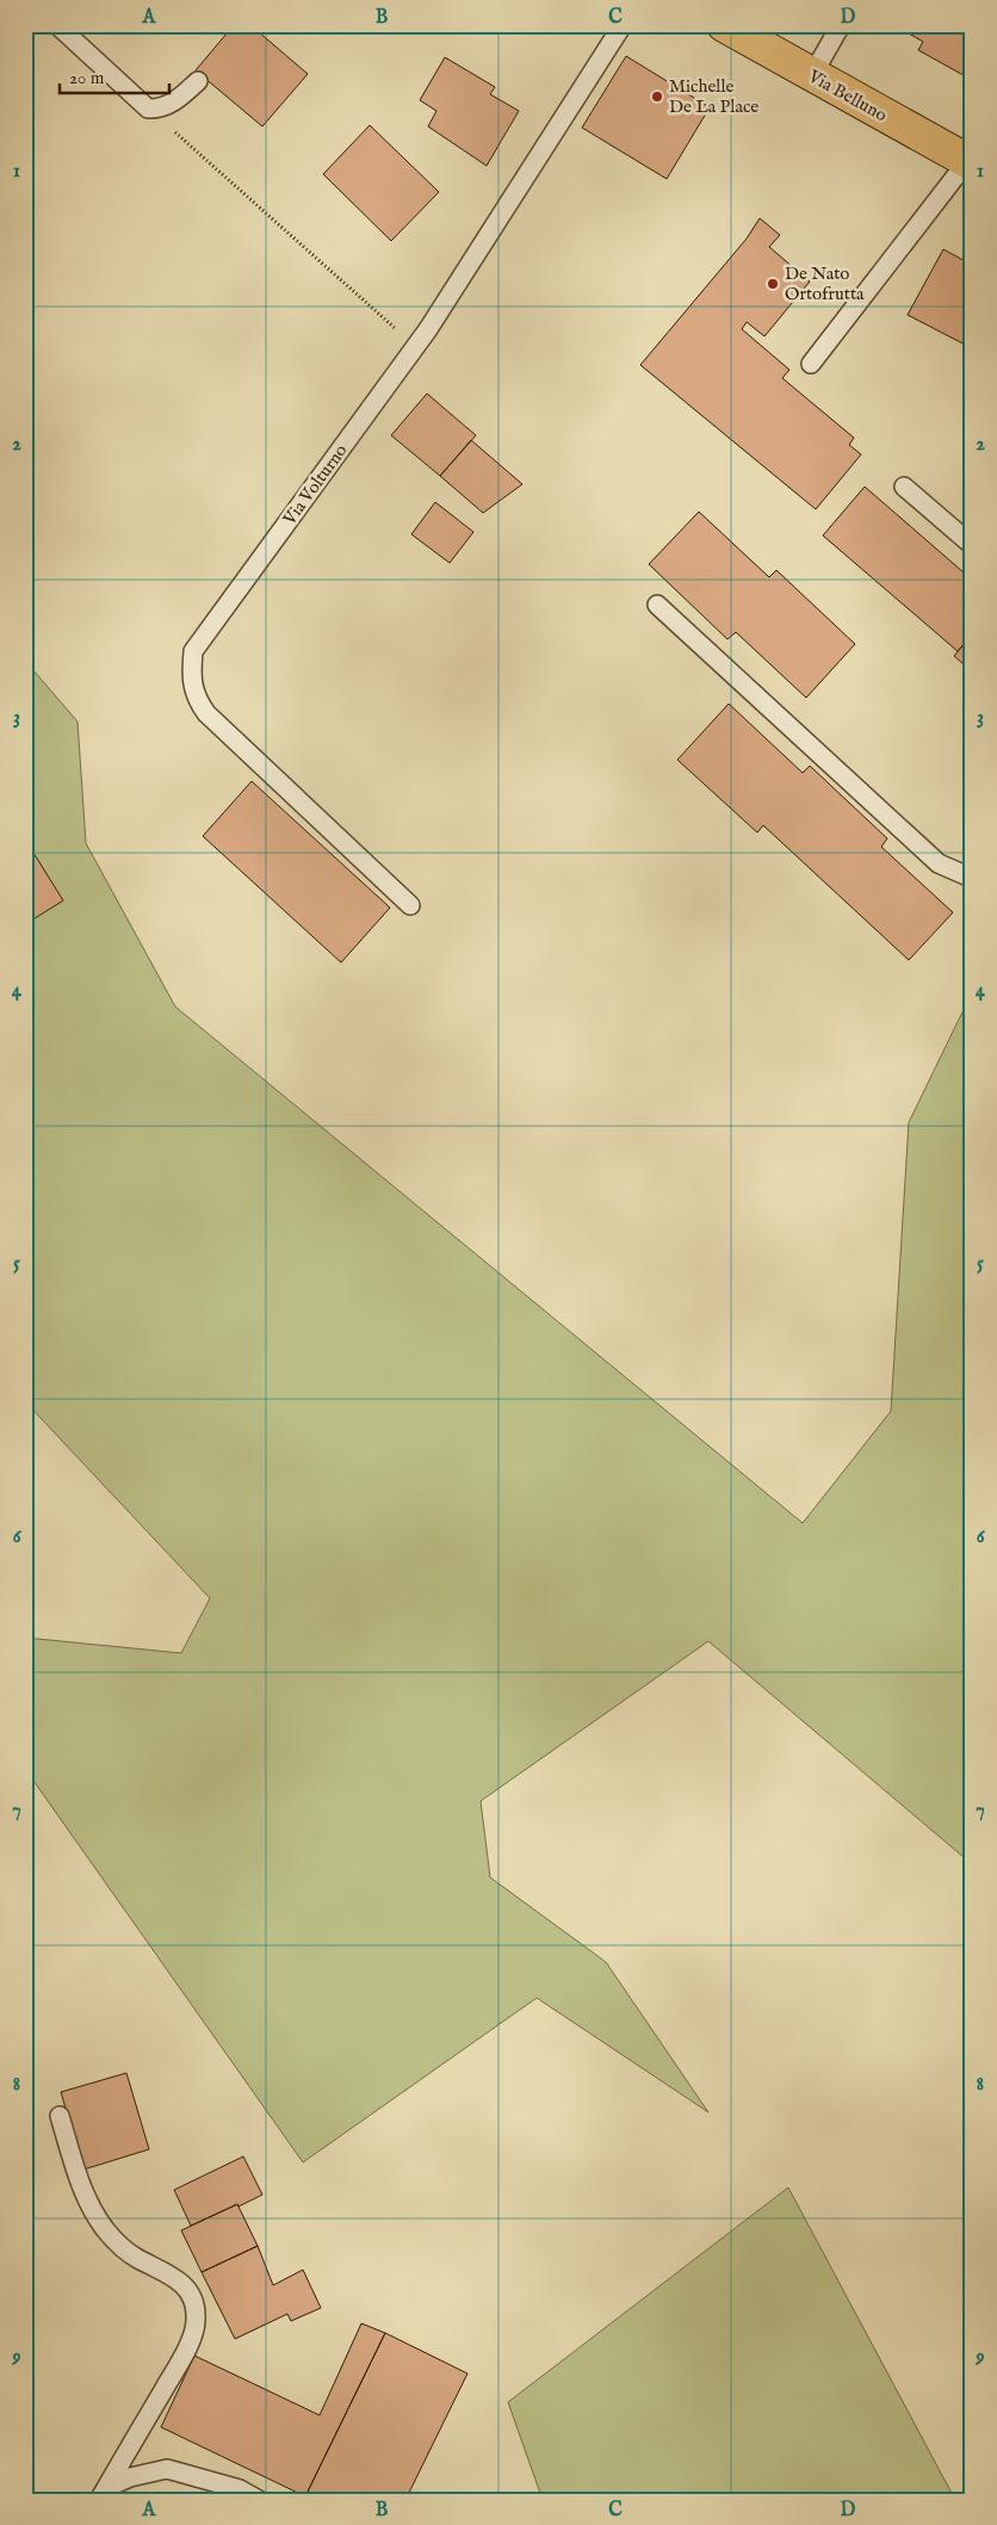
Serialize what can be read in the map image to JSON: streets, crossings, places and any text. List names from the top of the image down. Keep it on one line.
{"streets":{"main road":["Via Belluno"],"lane":["Via Volturno"]},"places":["Michelle De La Place","De Nato Ortofrutta"],"scale_bar":"20 m","grid":{"columns":["A","B","C","D"],"rows":["1","2","3","4","5","6","7","8","9"]}}
